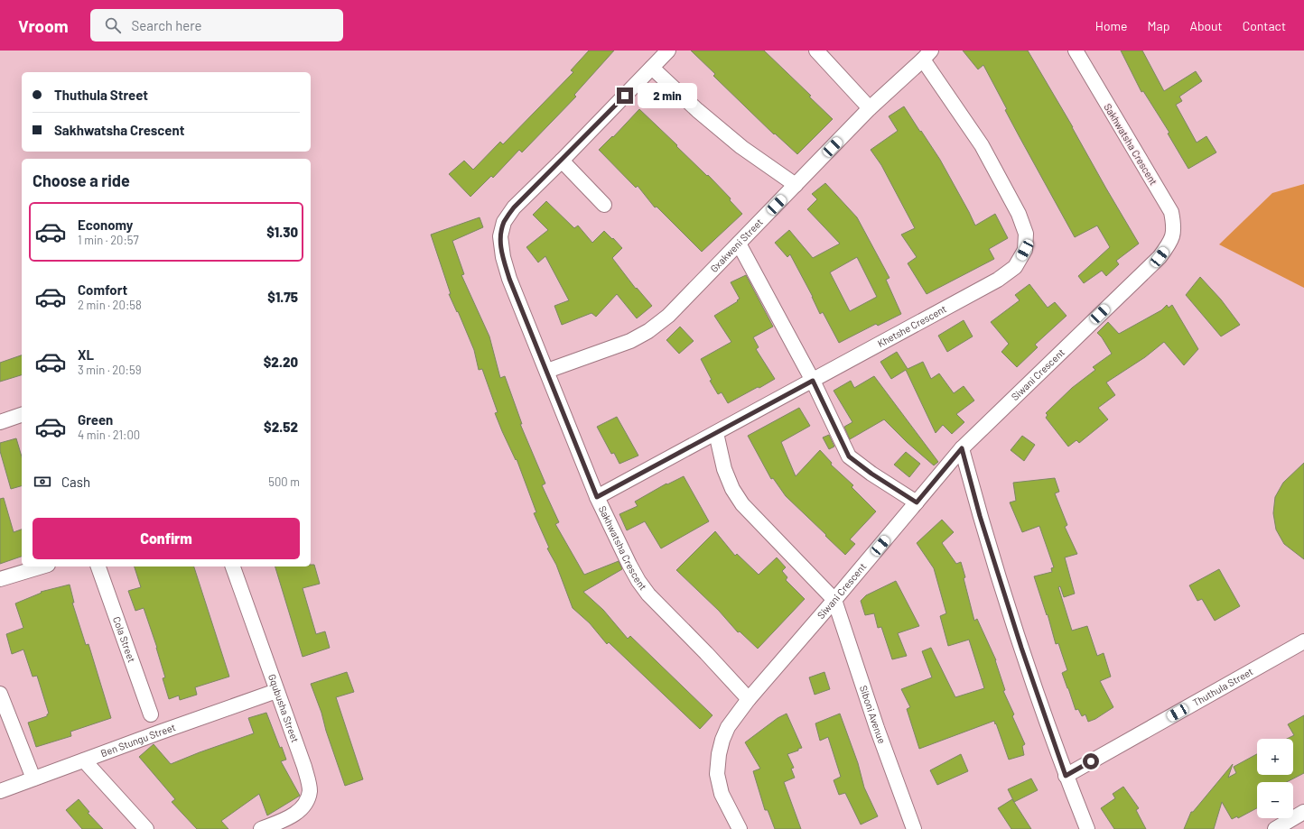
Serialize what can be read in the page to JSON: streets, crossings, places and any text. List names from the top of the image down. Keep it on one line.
{"streets":{"street":["Sakhwatsha Crescent","Gxakweni Street","Khetshe Crescent","Siwani Crescent","Cola Street","Thuthula Street","Gqubusha Street","Siboni Avenue","Ben Stungu Street"]},"crossings":[["Sakhwatsha Crescent","Gxakweni Street"],["Sakhwatsha Crescent","Khetshe Crescent"],["Sakhwatsha Crescent","Siwani Crescent"],["Gxakweni Street","Khetshe Crescent"],["Siwani Crescent","Siboni Avenue"],["Gqubusha Street","Ben Stungu Street"]],"page":{"header":"Vroom","search":"Search here","nav":["Home","Map","About","Contact"],"banner":["Thuthula Street","Sakhwatsha Crescent"],"bubble":"2 min","heading":"Choose a ride","list":[{"name":"Economy","note":"1 min · 20:57","value":"$1.30"},{"name":"Comfort","note":"2 min · 20:58","value":"$1.75"},{"name":"XL","note":"3 min · 20:59","value":"$2.20"},{"name":"Green","note":"4 min · 21:00","value":"$2.52"}],"pay":["Cash","500 m"],"buttons":"Confirm","map_buttons":["+","−"]}}
